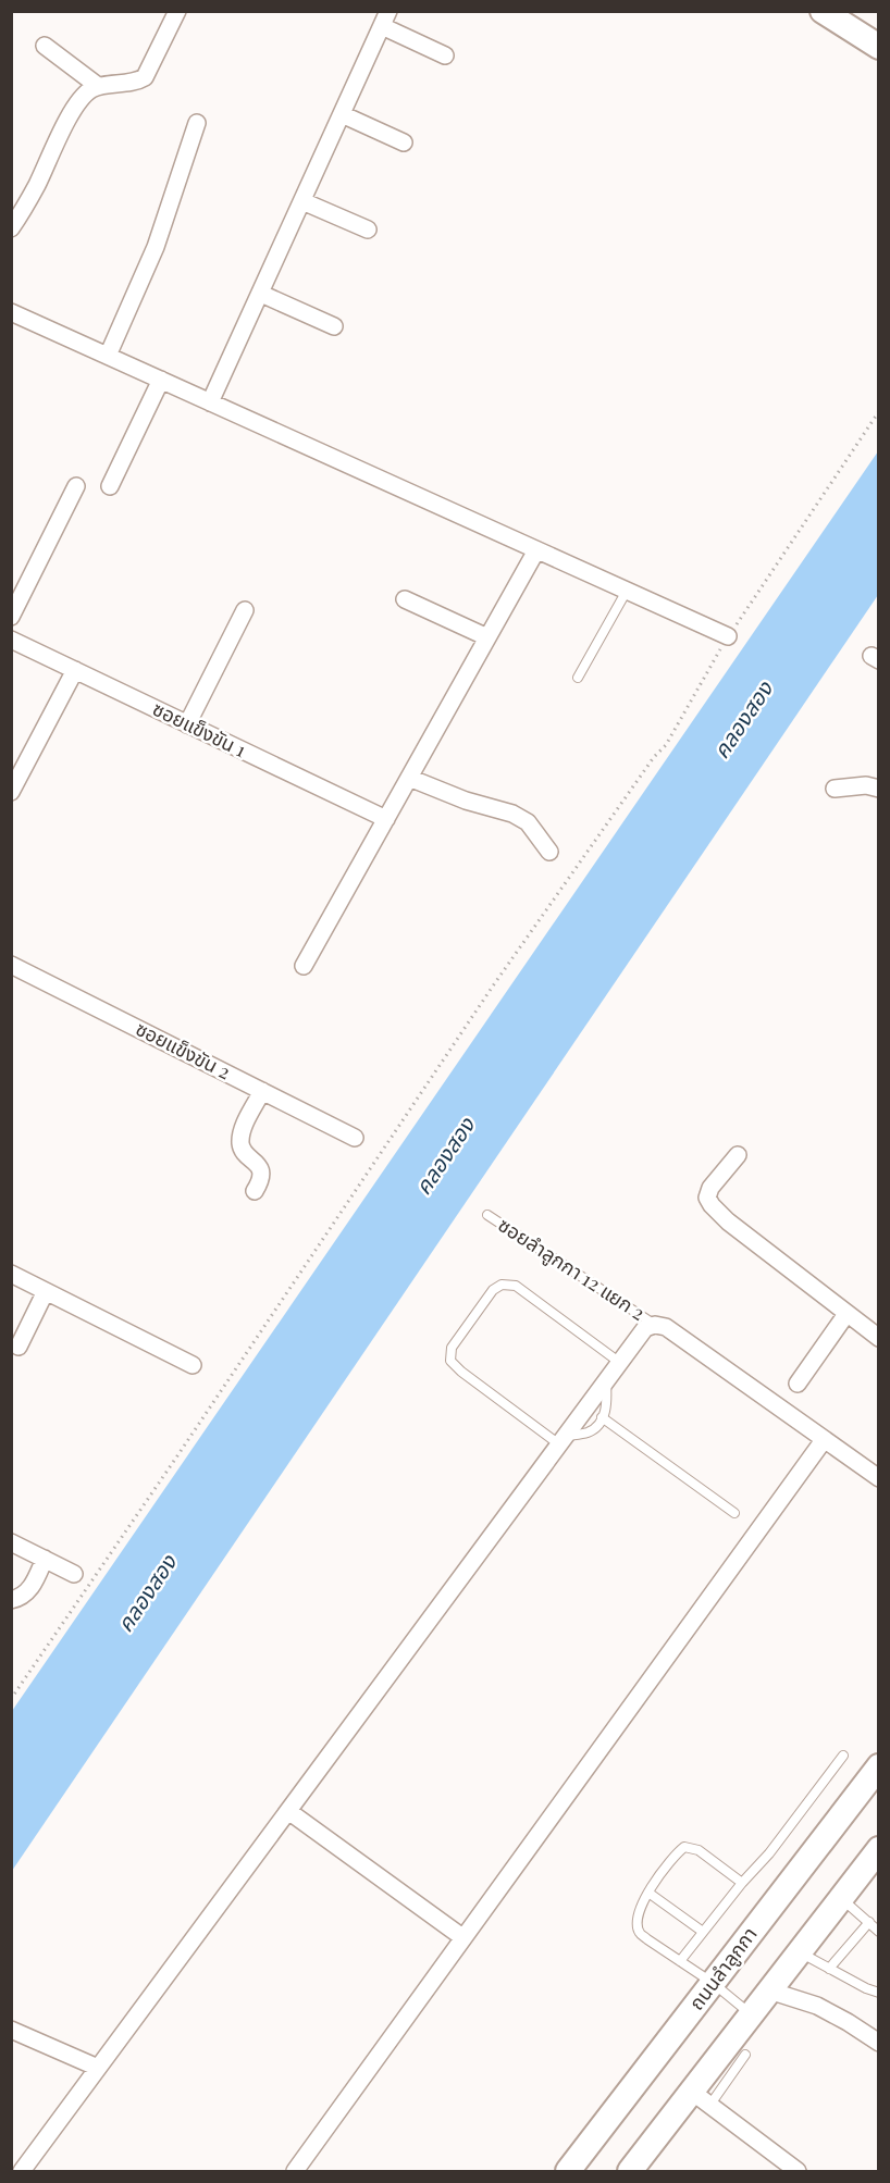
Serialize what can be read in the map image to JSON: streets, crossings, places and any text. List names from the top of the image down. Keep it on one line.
{"streets":{"main road":["ถนนลำลูกกา"],"street":["ซอยแข็งขัน 1","ซอยแข็งขัน 2"],"lane":["ซอยลําลูกกา 12 แยก 2"]},"water":["คลองสอง"]}
